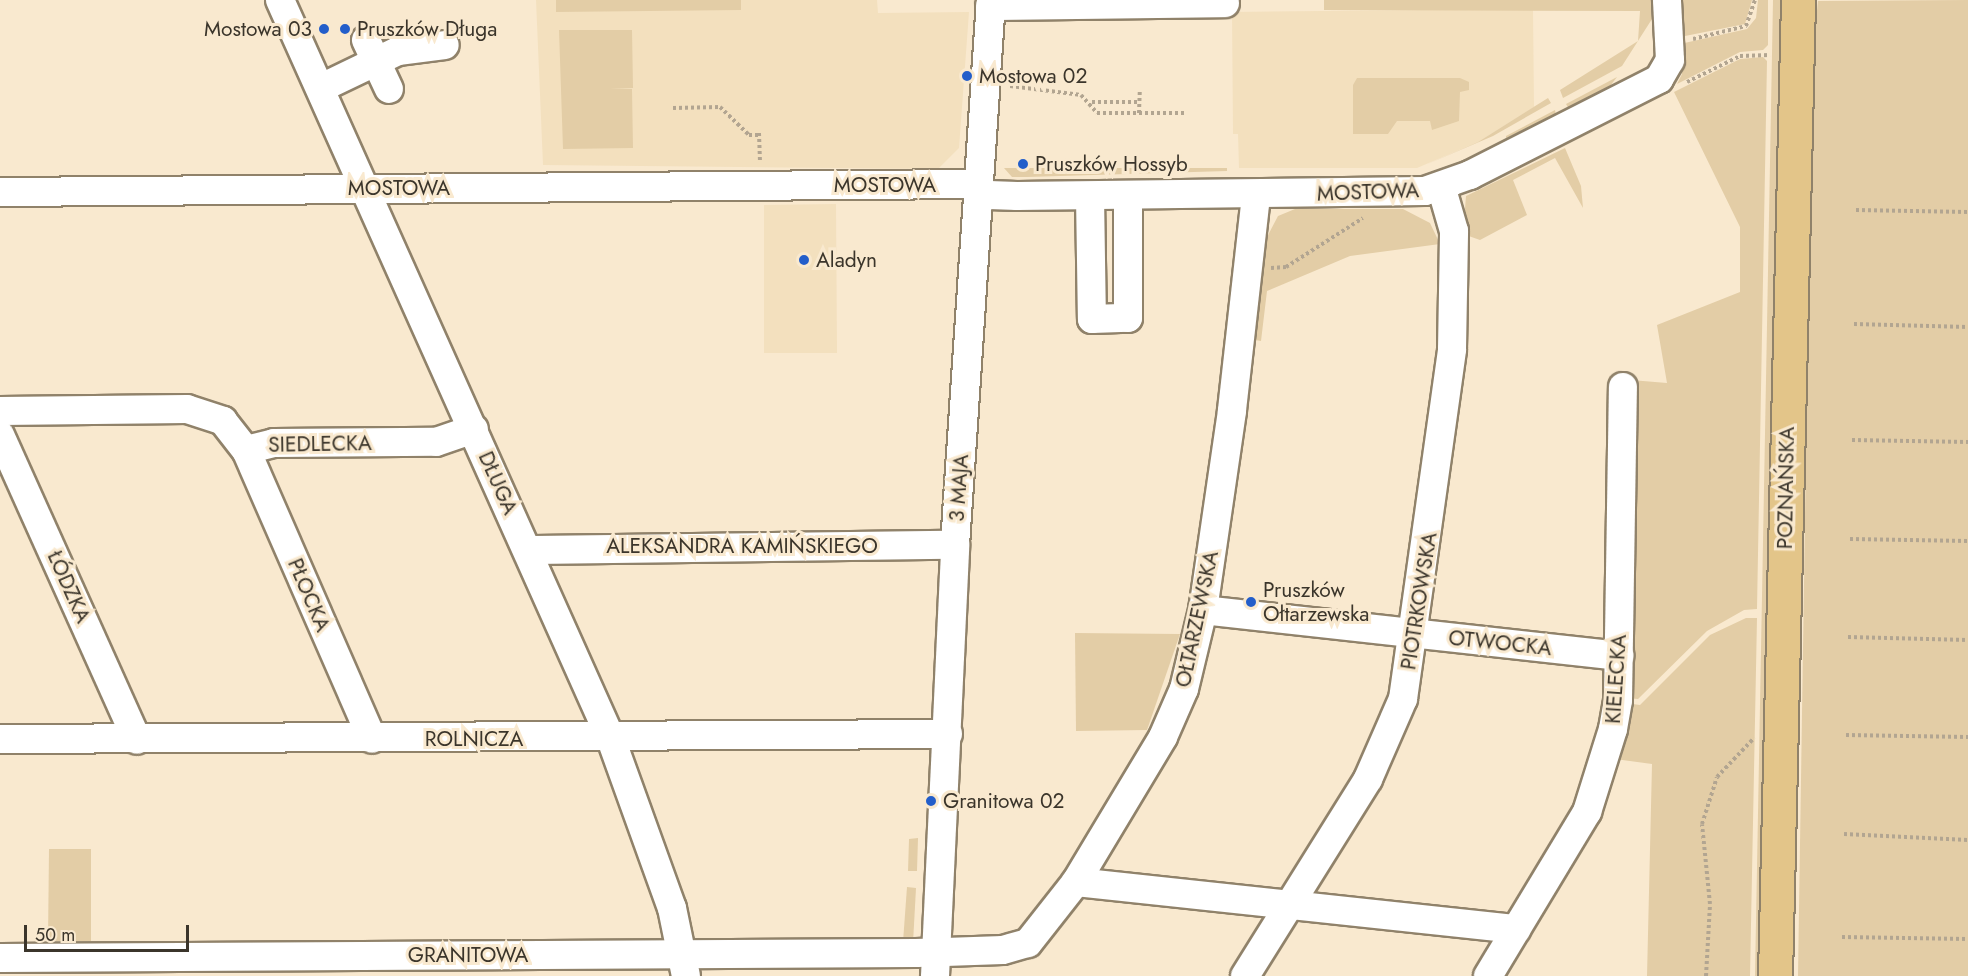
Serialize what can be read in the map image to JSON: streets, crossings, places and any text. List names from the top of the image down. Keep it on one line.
{"streets":{"main road":["POZNAŃSKA"],"street":["MOSTOWA","SIEDLECKA","DŁUGA","3 MAJA","ALEKSANDRA KAMIŃSKIEGO","ŁÓDZKA","PŁOCKA","PIOTRKOWSKA","OŁTARZEWSKA","OTWOCKA","KIELECKA","ROLNICZA","GRANITOWA"]},"crossings":[["MOSTOWA","DŁUGA"],["MOSTOWA","3 MAJA"],["MOSTOWA","PIOTRKOWSKA"],["MOSTOWA","OŁTARZEWSKA"],["SIEDLECKA","DŁUGA"],["SIEDLECKA","PŁOCKA"],["DŁUGA","ALEKSANDRA KAMIŃSKIEGO"],["DŁUGA","ROLNICZA"],["DŁUGA","GRANITOWA"],["3 MAJA","ALEKSANDRA KAMIŃSKIEGO"],["3 MAJA","OŁTARZEWSKA"],["3 MAJA","ROLNICZA"],["3 MAJA","GRANITOWA"],["ŁÓDZKA","ROLNICZA"],["PŁOCKA","ROLNICZA"],["PIOTRKOWSKA","OTWOCKA"],["OŁTARZEWSKA","OTWOCKA"],["OŁTARZEWSKA","GRANITOWA"],["OTWOCKA","KIELECKA"]],"places":["Mostowa 03","Pruszków Długa","Mostowa 02","Pruszków Hossyb","Aladyn","Pruszków Ołtarzewska","Granitowa 02"],"scale_bar":"50 m"}
